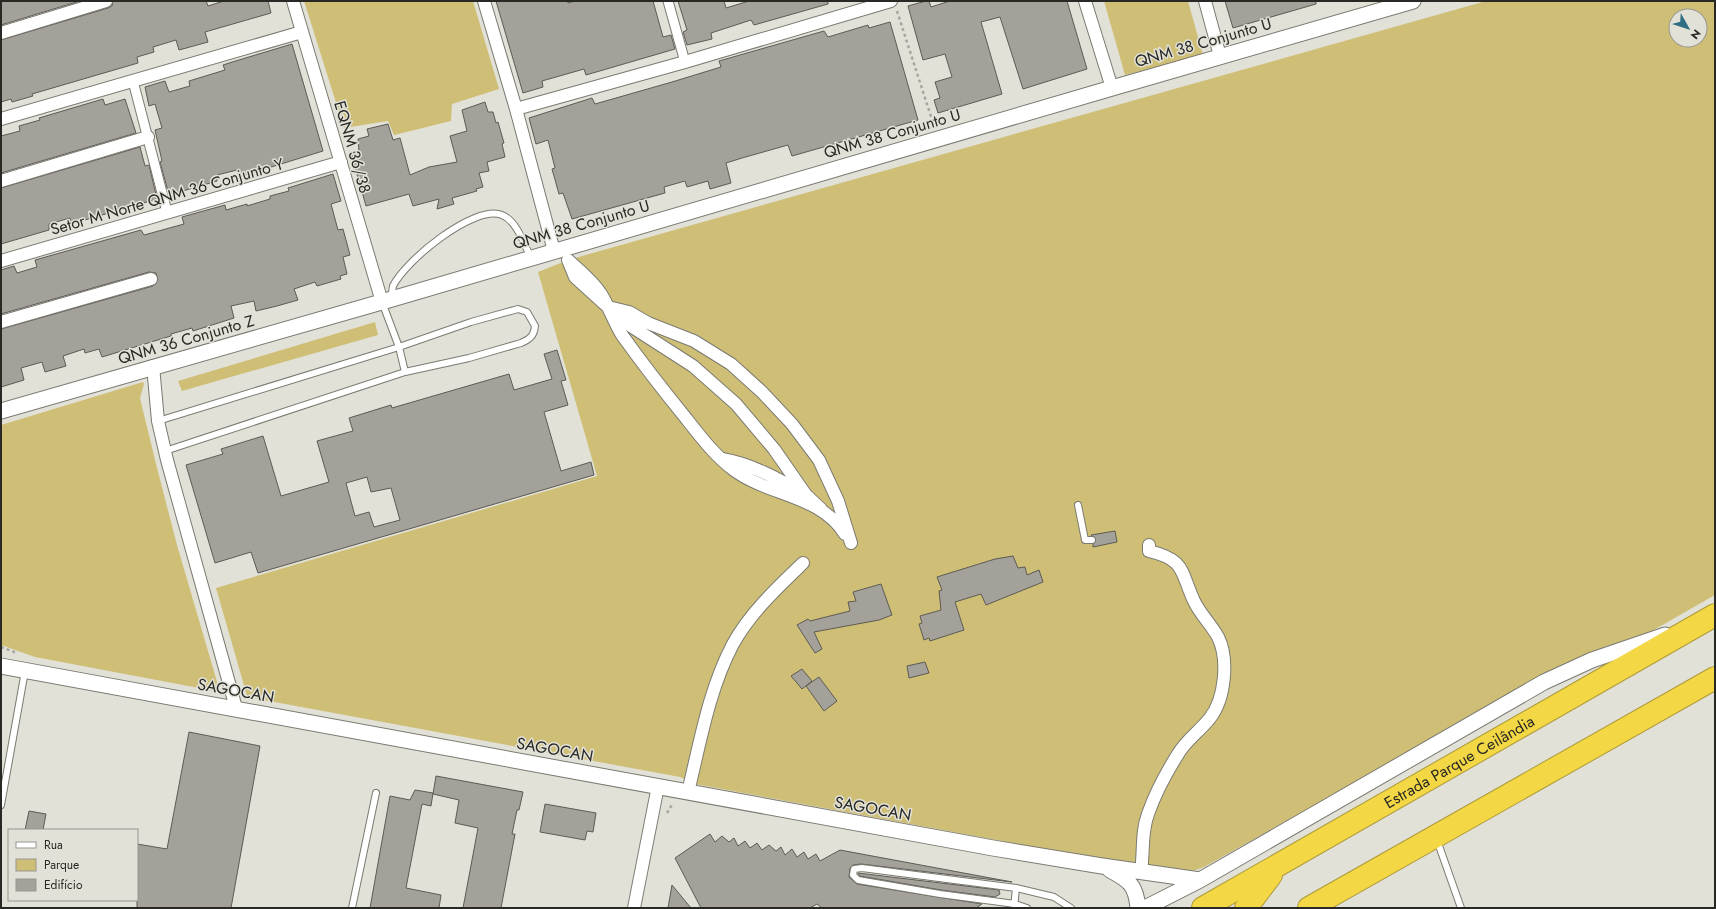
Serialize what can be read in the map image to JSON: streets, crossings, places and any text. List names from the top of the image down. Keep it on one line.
{"streets":{"highway":["Estrada Parque Ceilândia"],"street":["QNM 38 Conjunto U","EQNM 36/38","Setor M Norte QNM 36 Conjunto Y","QNM 36 Conjunto Z","SAGOCAN"]},"crossings":[["QNM 38 Conjunto U","EQNM 36/38"],["QNM 38 Conjunto U","QNM 36 Conjunto Z"],["EQNM 36/38","Setor M Norte QNM 36 Conjunto Y"],["EQNM 36/38","QNM 36 Conjunto Z"]],"legend":["Rua","Parque","Edifício"],"north":"bottom right"}
